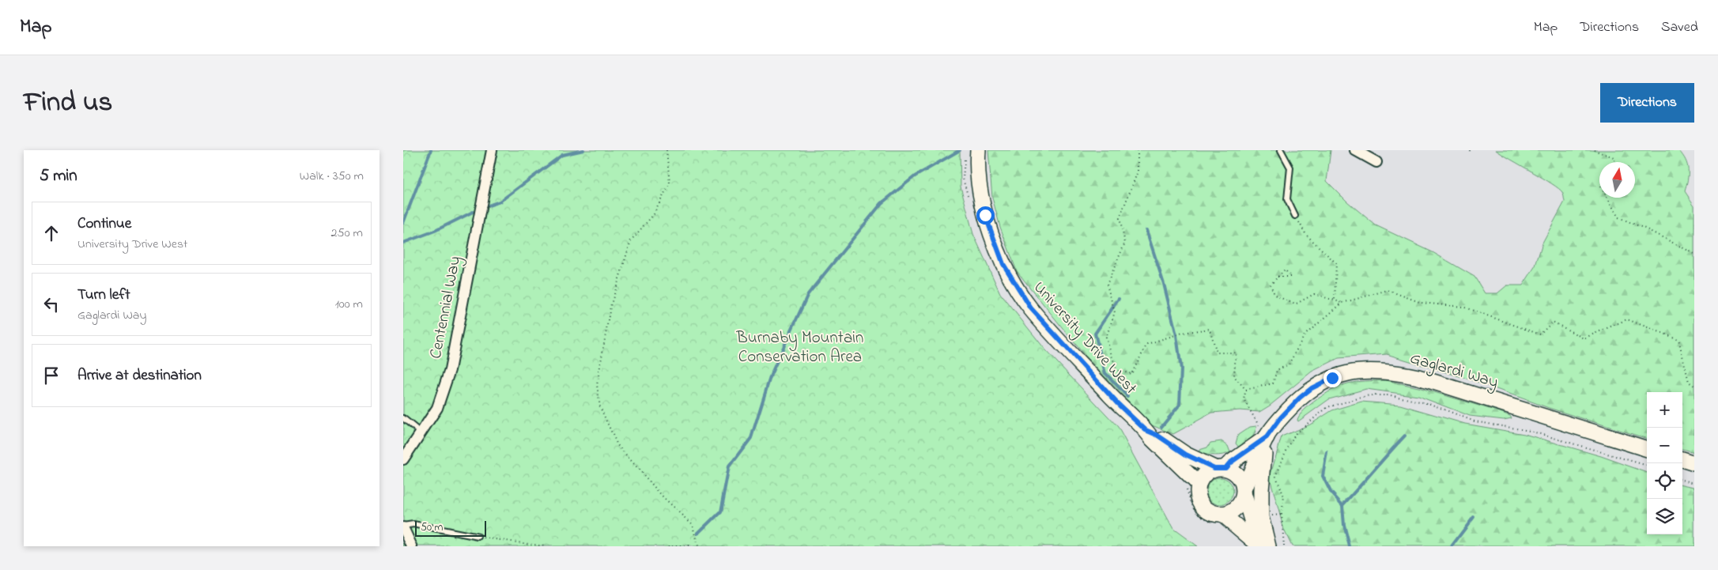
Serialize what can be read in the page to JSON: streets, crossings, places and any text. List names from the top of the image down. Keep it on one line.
{"streets":{"street":["Centennial Way","University Drive West","Gaglardi Way"]},"crossings":[["University Drive West","Gaglardi Way"]],"parks":["Burnaby Mountain Conservation Area"],"scale_bar":"50 m","north":"top","page":{"header":"Map","nav":["Map","Directions","Saved"],"title":"Find us","buttons":"Directions","heading":["5 min","Walk · 350 m"],"list":[["Continue","University Drive West","250 m"],["Turn left","Gaglardi Way","100 m"],"Arrive at destination"],"map_buttons":["+","−"],"scale":"50 m"}}
